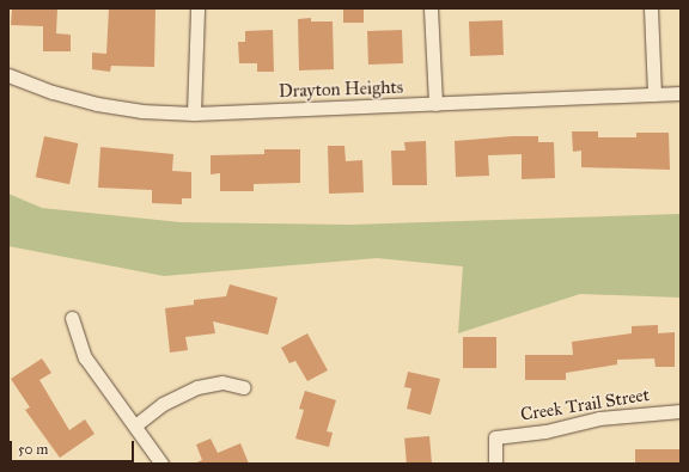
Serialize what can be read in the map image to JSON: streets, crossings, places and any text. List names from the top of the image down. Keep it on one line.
{"streets":{"street":["Drayton Heights","Creek Trail Street"]},"scale_bar":"50 m"}
